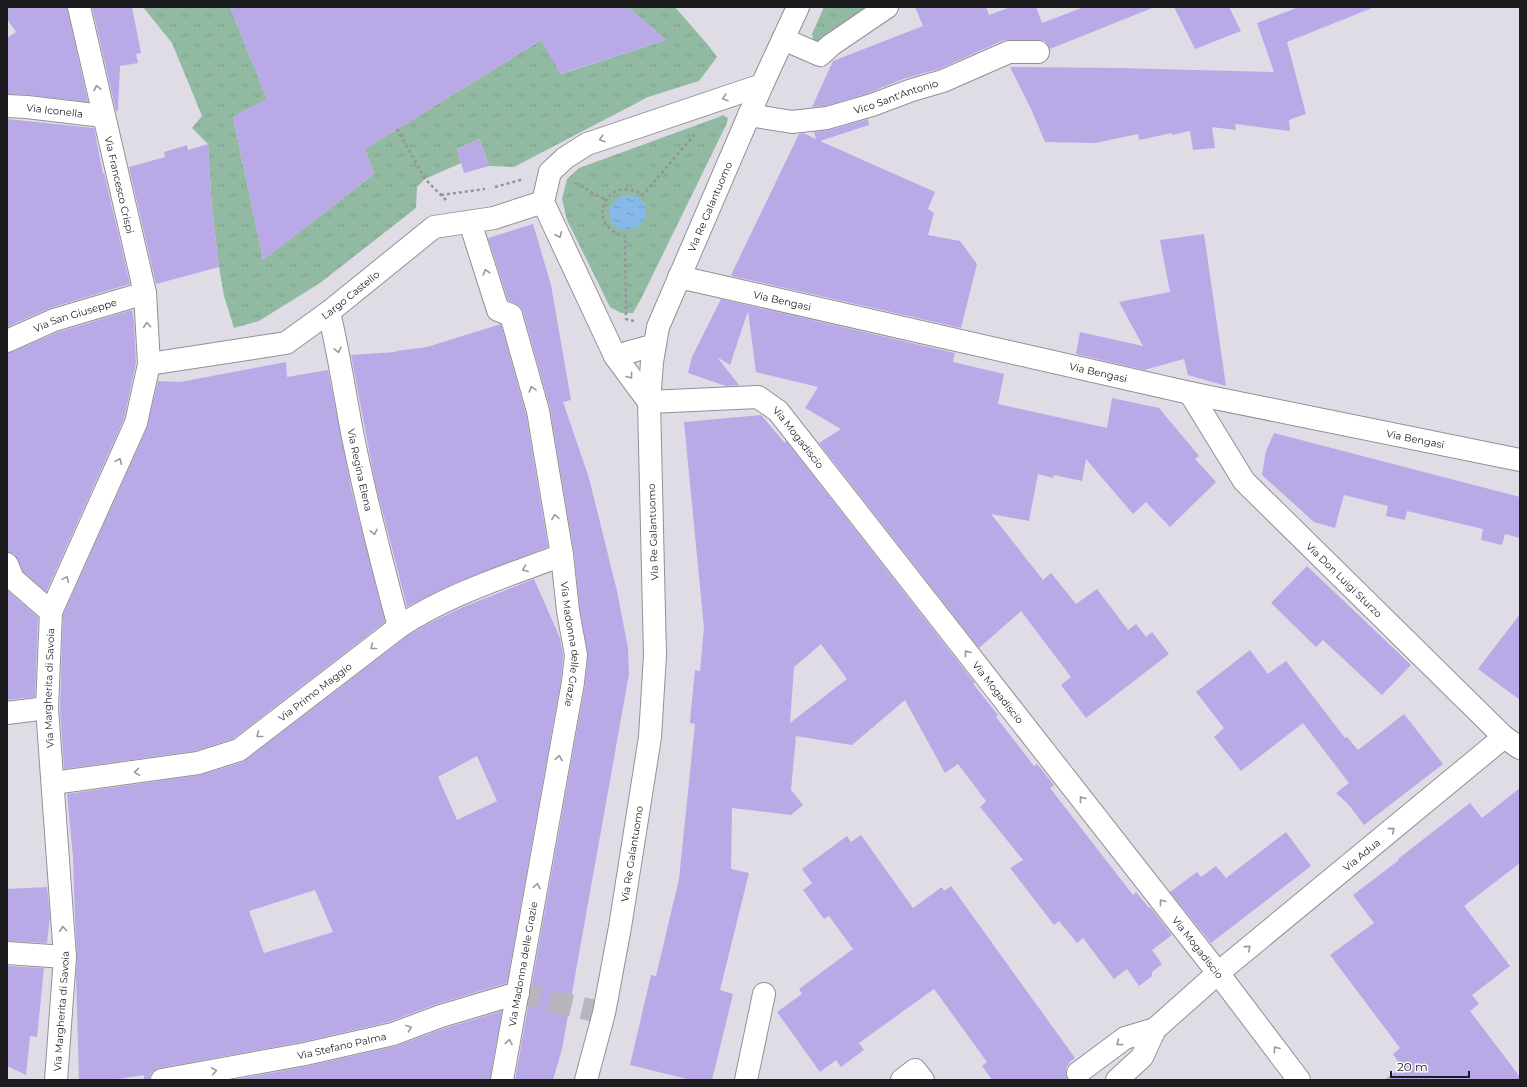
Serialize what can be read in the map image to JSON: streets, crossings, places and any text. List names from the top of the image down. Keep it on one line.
{"streets":{"street":["Vico Sant'Antonio","Via Iconella","Via Francesco Crispi","Via Re Galantuomo","Largo Castello","Via Bengasi","Via San Giuseppe","Via Mogadiscio","Via Regina Elena","Via Don Luigi Sturzo","Via Madonna delle Grazie","Via Margherita di Savoia","Via Primo Maggio","Via Adua","Via Stefano Palma"]},"crossings":[["Vico Sant'Antonio","Via Re Galantuomo"],["Via Iconella","Via Francesco Crispi"],["Via Francesco Crispi","Largo Castello"],["Via Francesco Crispi","Via San Giuseppe"],["Via Francesco Crispi","Via Margherita di Savoia"],["Via Re Galantuomo","Via Bengasi"],["Via Re Galantuomo","Via Mogadiscio"],["Largo Castello","Via Regina Elena"],["Largo Castello","Via Madonna delle Grazie"],["Largo Castello","Via Margherita di Savoia"],["Via Bengasi","Via Don Luigi Sturzo"],["Via Mogadiscio","Via Adua"],["Via Regina Elena","Via Primo Maggio"],["Via Don Luigi Sturzo","Via Adua"],["Via Madonna delle Grazie","Via Primo Maggio"],["Via Madonna delle Grazie","Via Stefano Palma"],["Via Margherita di Savoia","Via Primo Maggio"]],"one_way":["Via Francesco Crispi","Via Mogadiscio","Via Regina Elena","Via Madonna delle Grazie","Via Margherita di Savoia","Via Primo Maggio","Via Adua","Via Stefano Palma"],"scale_bar":"20 m"}
